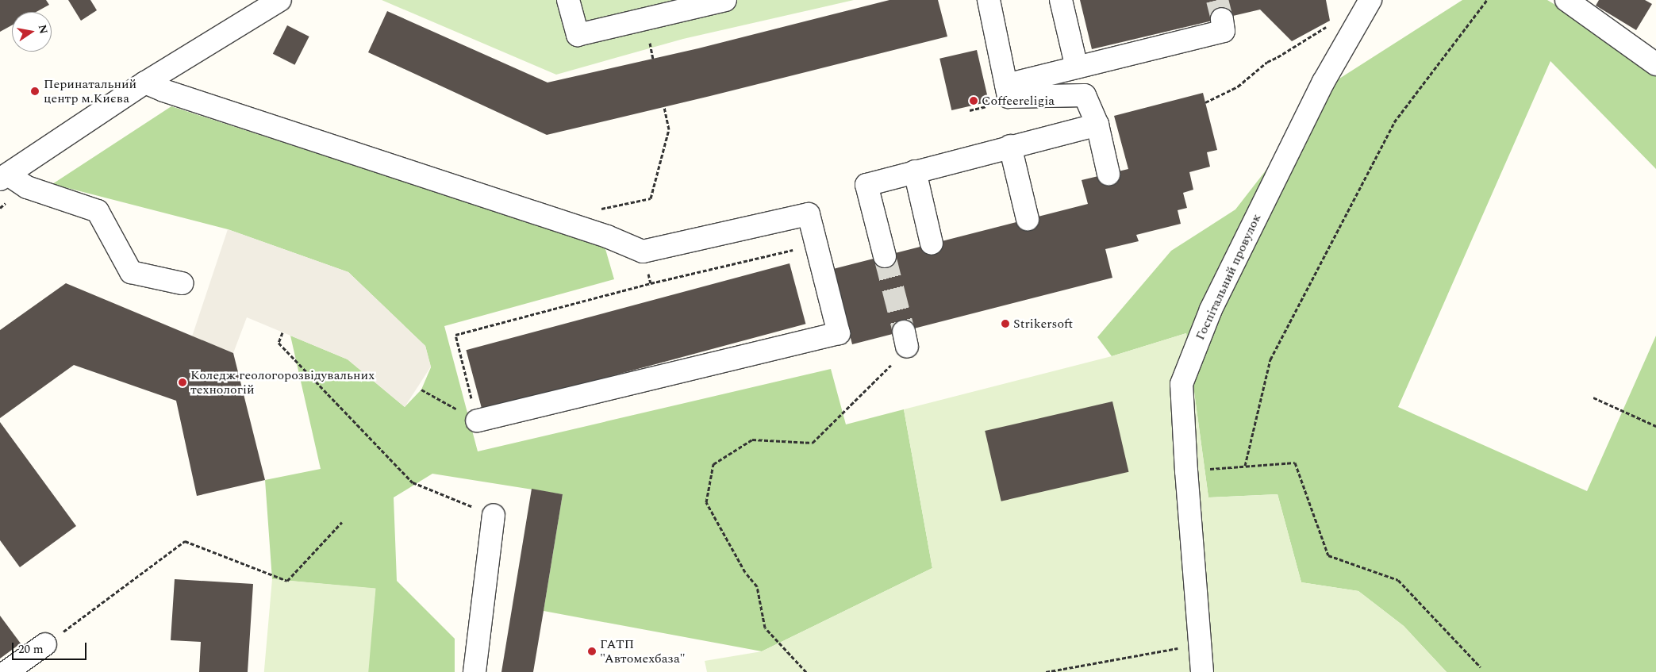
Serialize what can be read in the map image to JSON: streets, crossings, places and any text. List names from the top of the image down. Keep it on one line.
{"streets":{"street":["Госпітальний провулок"]},"places":["Перинатальний центр м.Києва","Coffeereligia","Strikersoft","Коледж геологорозвідувальних технологій","ГАТП \"Автомехбаза\""],"scale_bar":"20 m","north":"right"}
